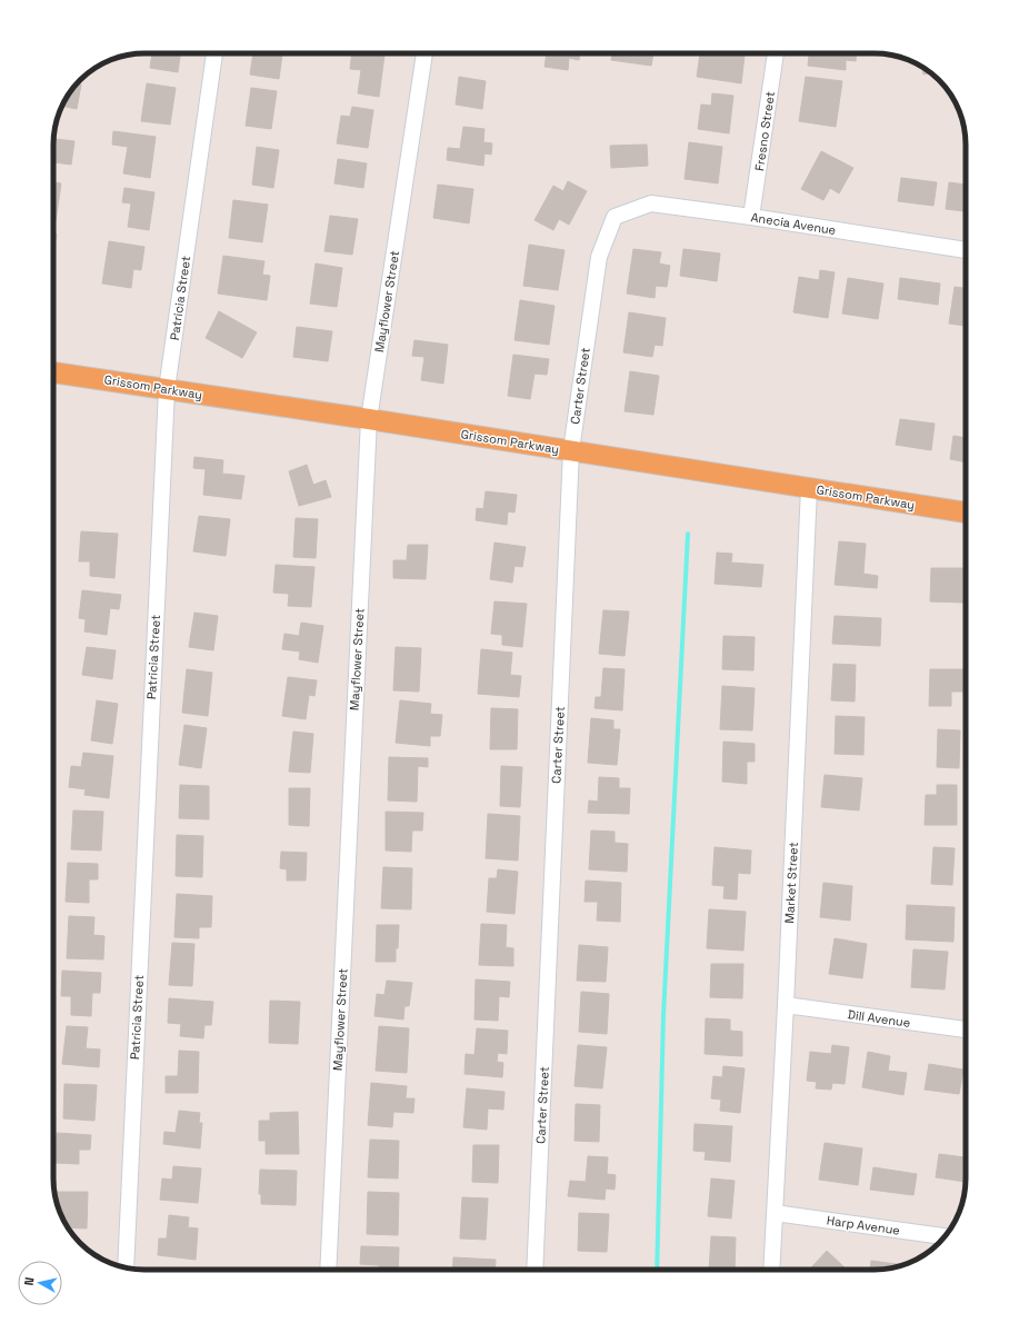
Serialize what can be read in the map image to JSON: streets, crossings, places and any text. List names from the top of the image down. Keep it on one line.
{"streets":{"main road":["Grissom Parkway"],"street":["Fresno Street","Anecia Avenue","Patricia Street","Mayflower Street","Carter Street","Market Street","Dill Avenue","Harp Avenue"]},"crossings":[["Fresno Street","Anecia Avenue"],["Anecia Avenue","Carter Street"],["Patricia Street","Grissom Parkway"],["Mayflower Street","Grissom Parkway"],["Carter Street","Grissom Parkway"],["Grissom Parkway","Market Street"],["Market Street","Dill Avenue"],["Market Street","Harp Avenue"]],"north":"left"}
